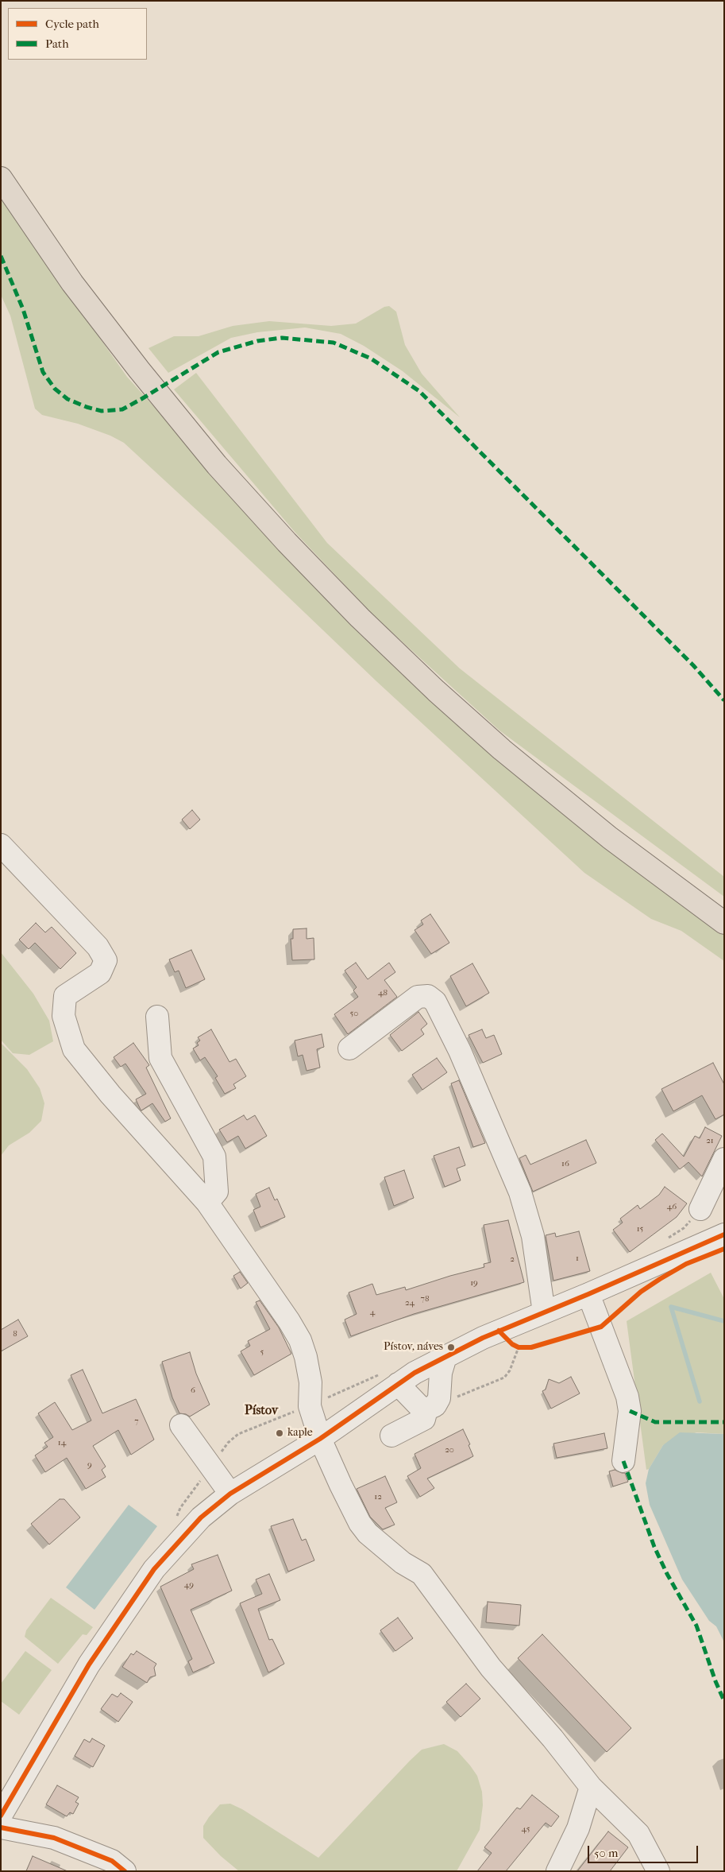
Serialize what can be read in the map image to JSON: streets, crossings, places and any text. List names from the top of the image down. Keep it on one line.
{"districts":["Pístov"],"places":["Pístov, náves","kaple"],"house_numbers":["48","50","21","16","46","15","1","2","19","78","24","4","8","5","6","7","14","20","9","12","49","45"],"legend":["Cycle path","Path"],"scale_bar":"50 m"}
